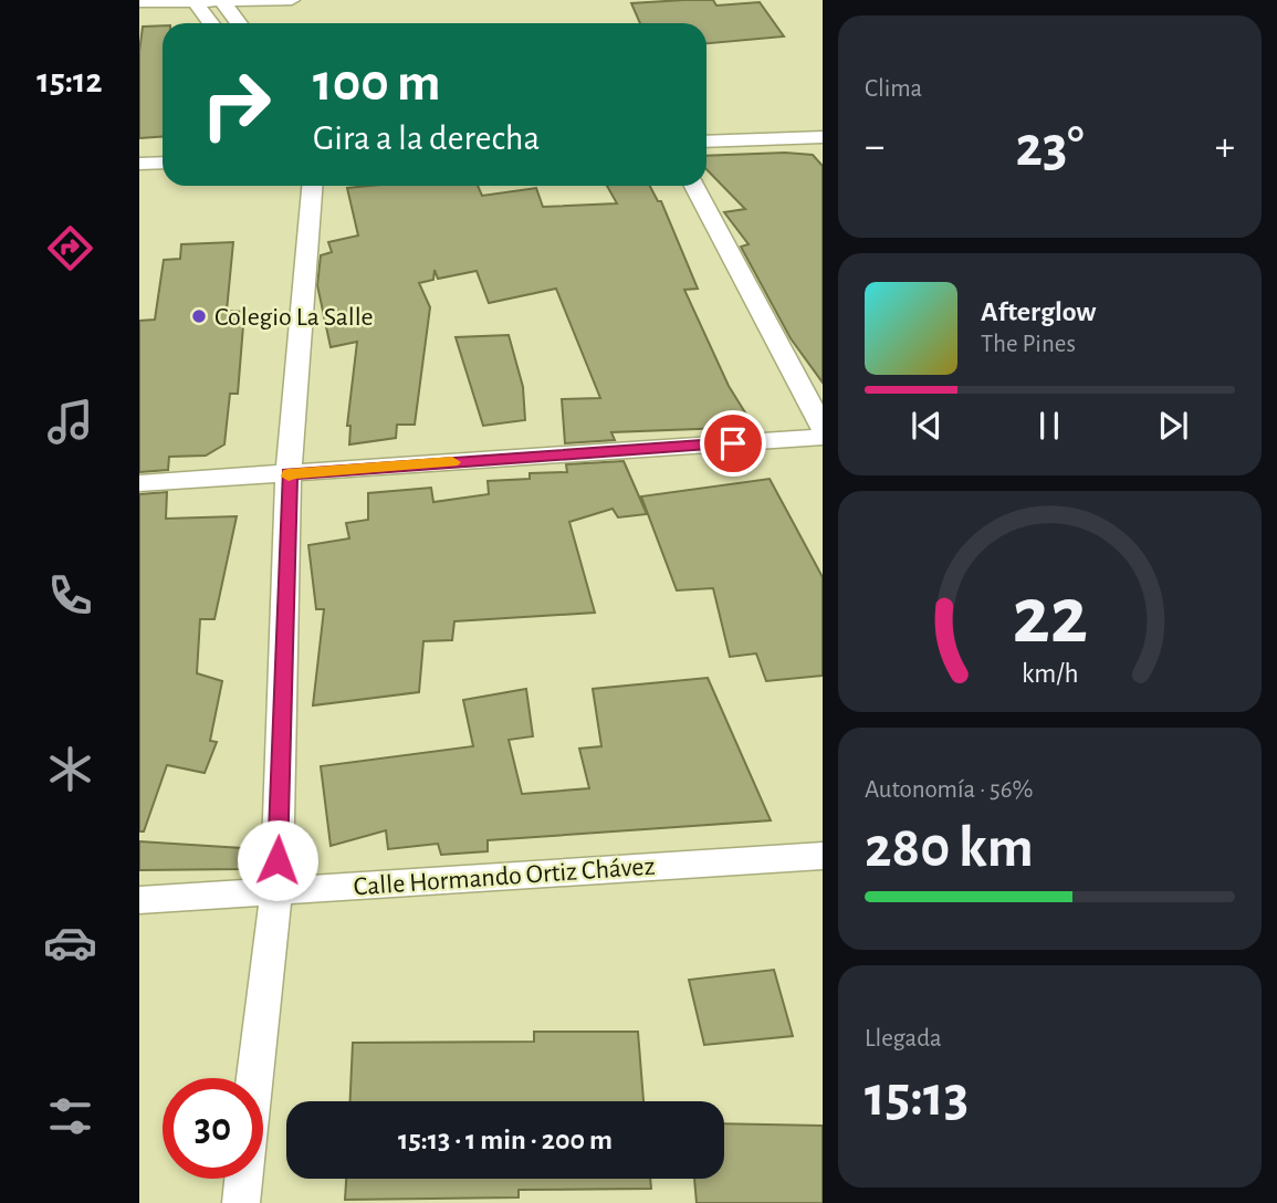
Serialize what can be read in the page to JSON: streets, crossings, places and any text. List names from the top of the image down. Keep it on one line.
{"streets":{"street":["Calle Hormando Ortiz Chávez"]},"places":["Colegio La Salle"],"page":{"tabs":"15:12","tile":["Clima",["Autonomía · 56%","280 km"],["Llegada","15:13"]],"turn":["100 m","Gira a la derecha"],"heat":["−","23°","+"],"song":["Afterglow","The Pines"],"limit":"30","trip":"15:13 · 1 min · 200 m","gauge":["22","km/h"]}}
